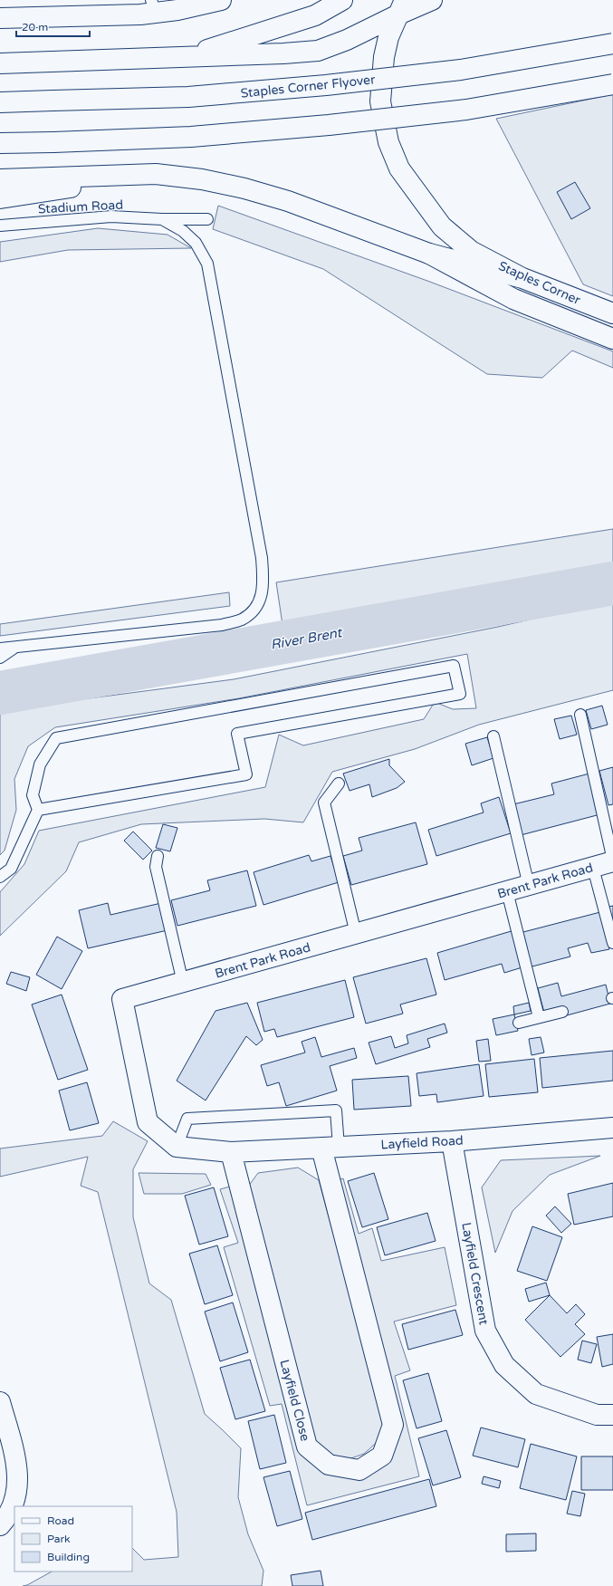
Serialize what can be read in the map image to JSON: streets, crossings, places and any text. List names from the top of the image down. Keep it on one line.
{"streets":{"main road":["Staples Corner Flyover","Staples Corner","Brent Park Road","Layfield Road","Layfield Crescent","Layfield Close"],"lane":["Stadium Road"]},"crossings":[["Layfield Road","Layfield Crescent"],["Layfield Road","Layfield Close"]],"water":["River Brent"],"legend":["Road","Park","Building"],"scale_bar":"20 m"}
